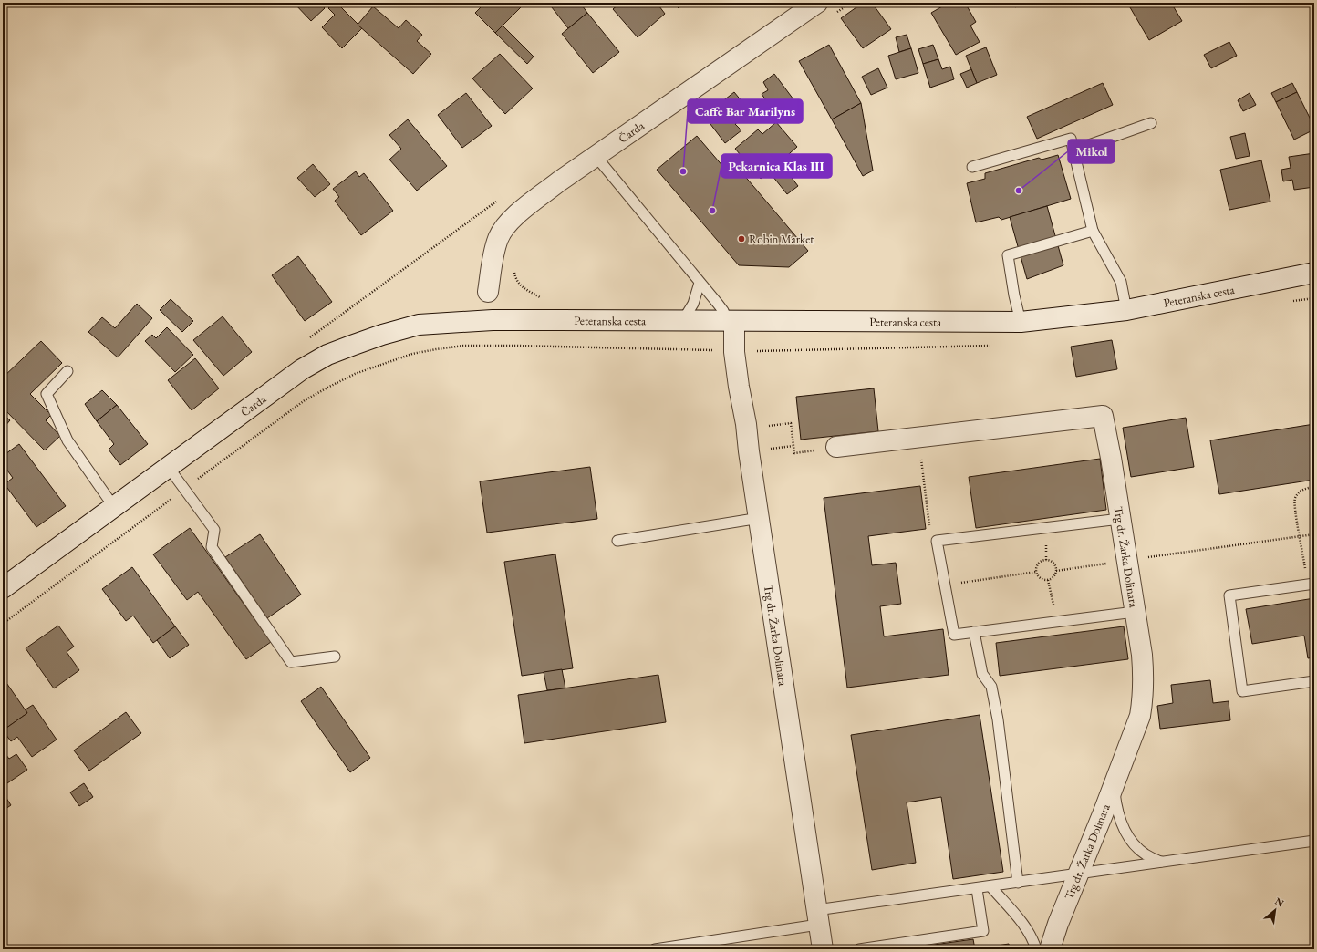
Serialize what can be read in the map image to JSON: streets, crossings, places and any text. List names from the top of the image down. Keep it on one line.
{"streets":{"street":["Čarda","Peteranska cesta","Trg dr. Žarka Dolinara"]},"crossings":[["Čarda","Peteranska cesta"],["Peteranska cesta","Trg dr. Žarka Dolinara"]],"places":["Caffe Bar Marilyns","Mikol","Pekarnica Klas III","Robin Market"],"north":"top right"}
